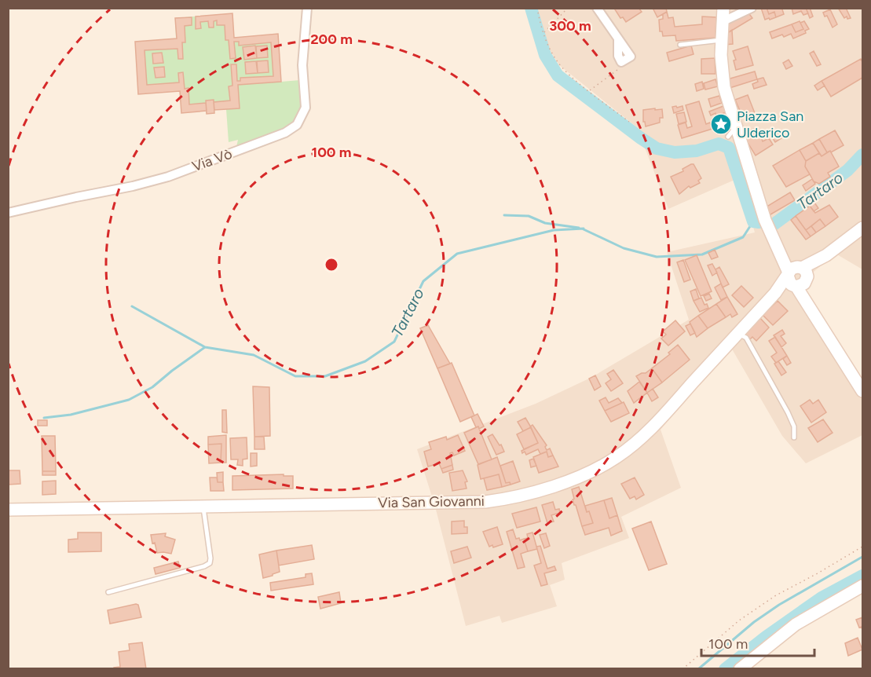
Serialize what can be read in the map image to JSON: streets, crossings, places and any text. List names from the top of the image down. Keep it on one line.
{"streets":{"main road":["Via San Giovanni"],"street":["Via Vò"]},"water":["Tartaro"],"places":{"place":["Piazza San Ulderico"]},"scale_bar":"100 m","rings":["300 m","200 m","100 m"]}
